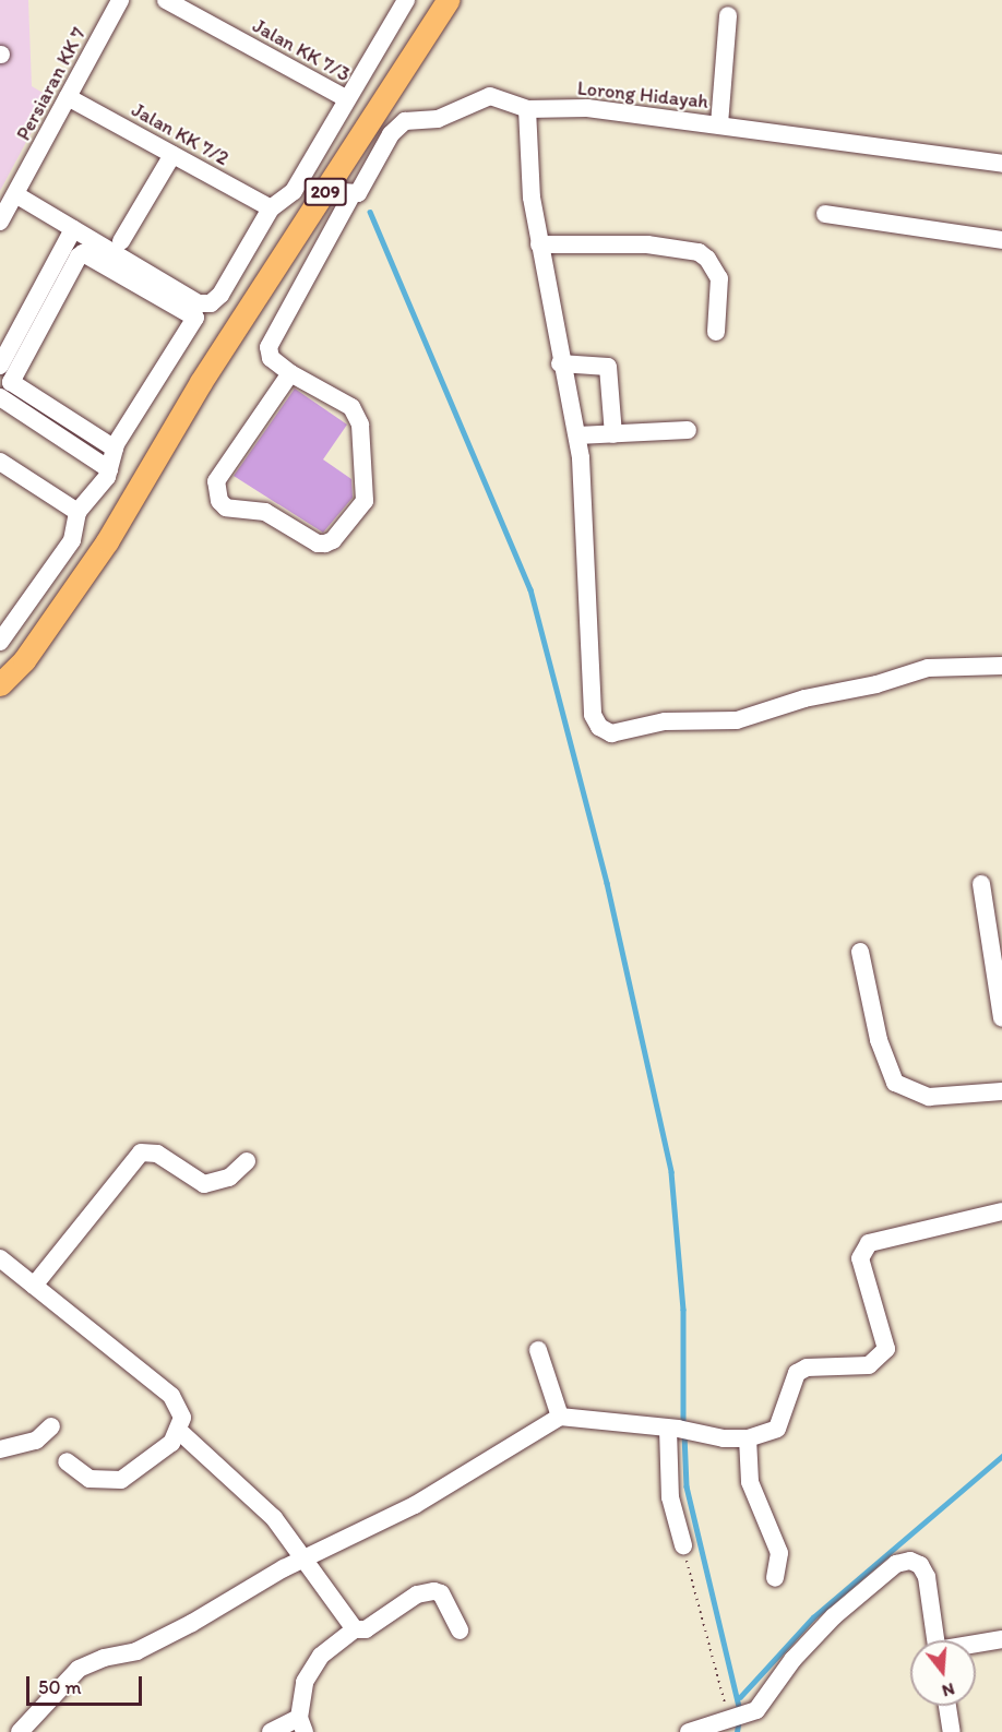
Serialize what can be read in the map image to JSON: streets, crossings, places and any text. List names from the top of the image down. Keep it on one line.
{"streets":{"main road":["209"],"street":["Jalan KK 7/3","Persiaran KK 7","Lorong Hidayah","Jalan KK 7/2"]},"crossings":[["Persiaran KK 7","Jalan KK 7/2"]],"scale_bar":"50 m","north":"bottom"}
